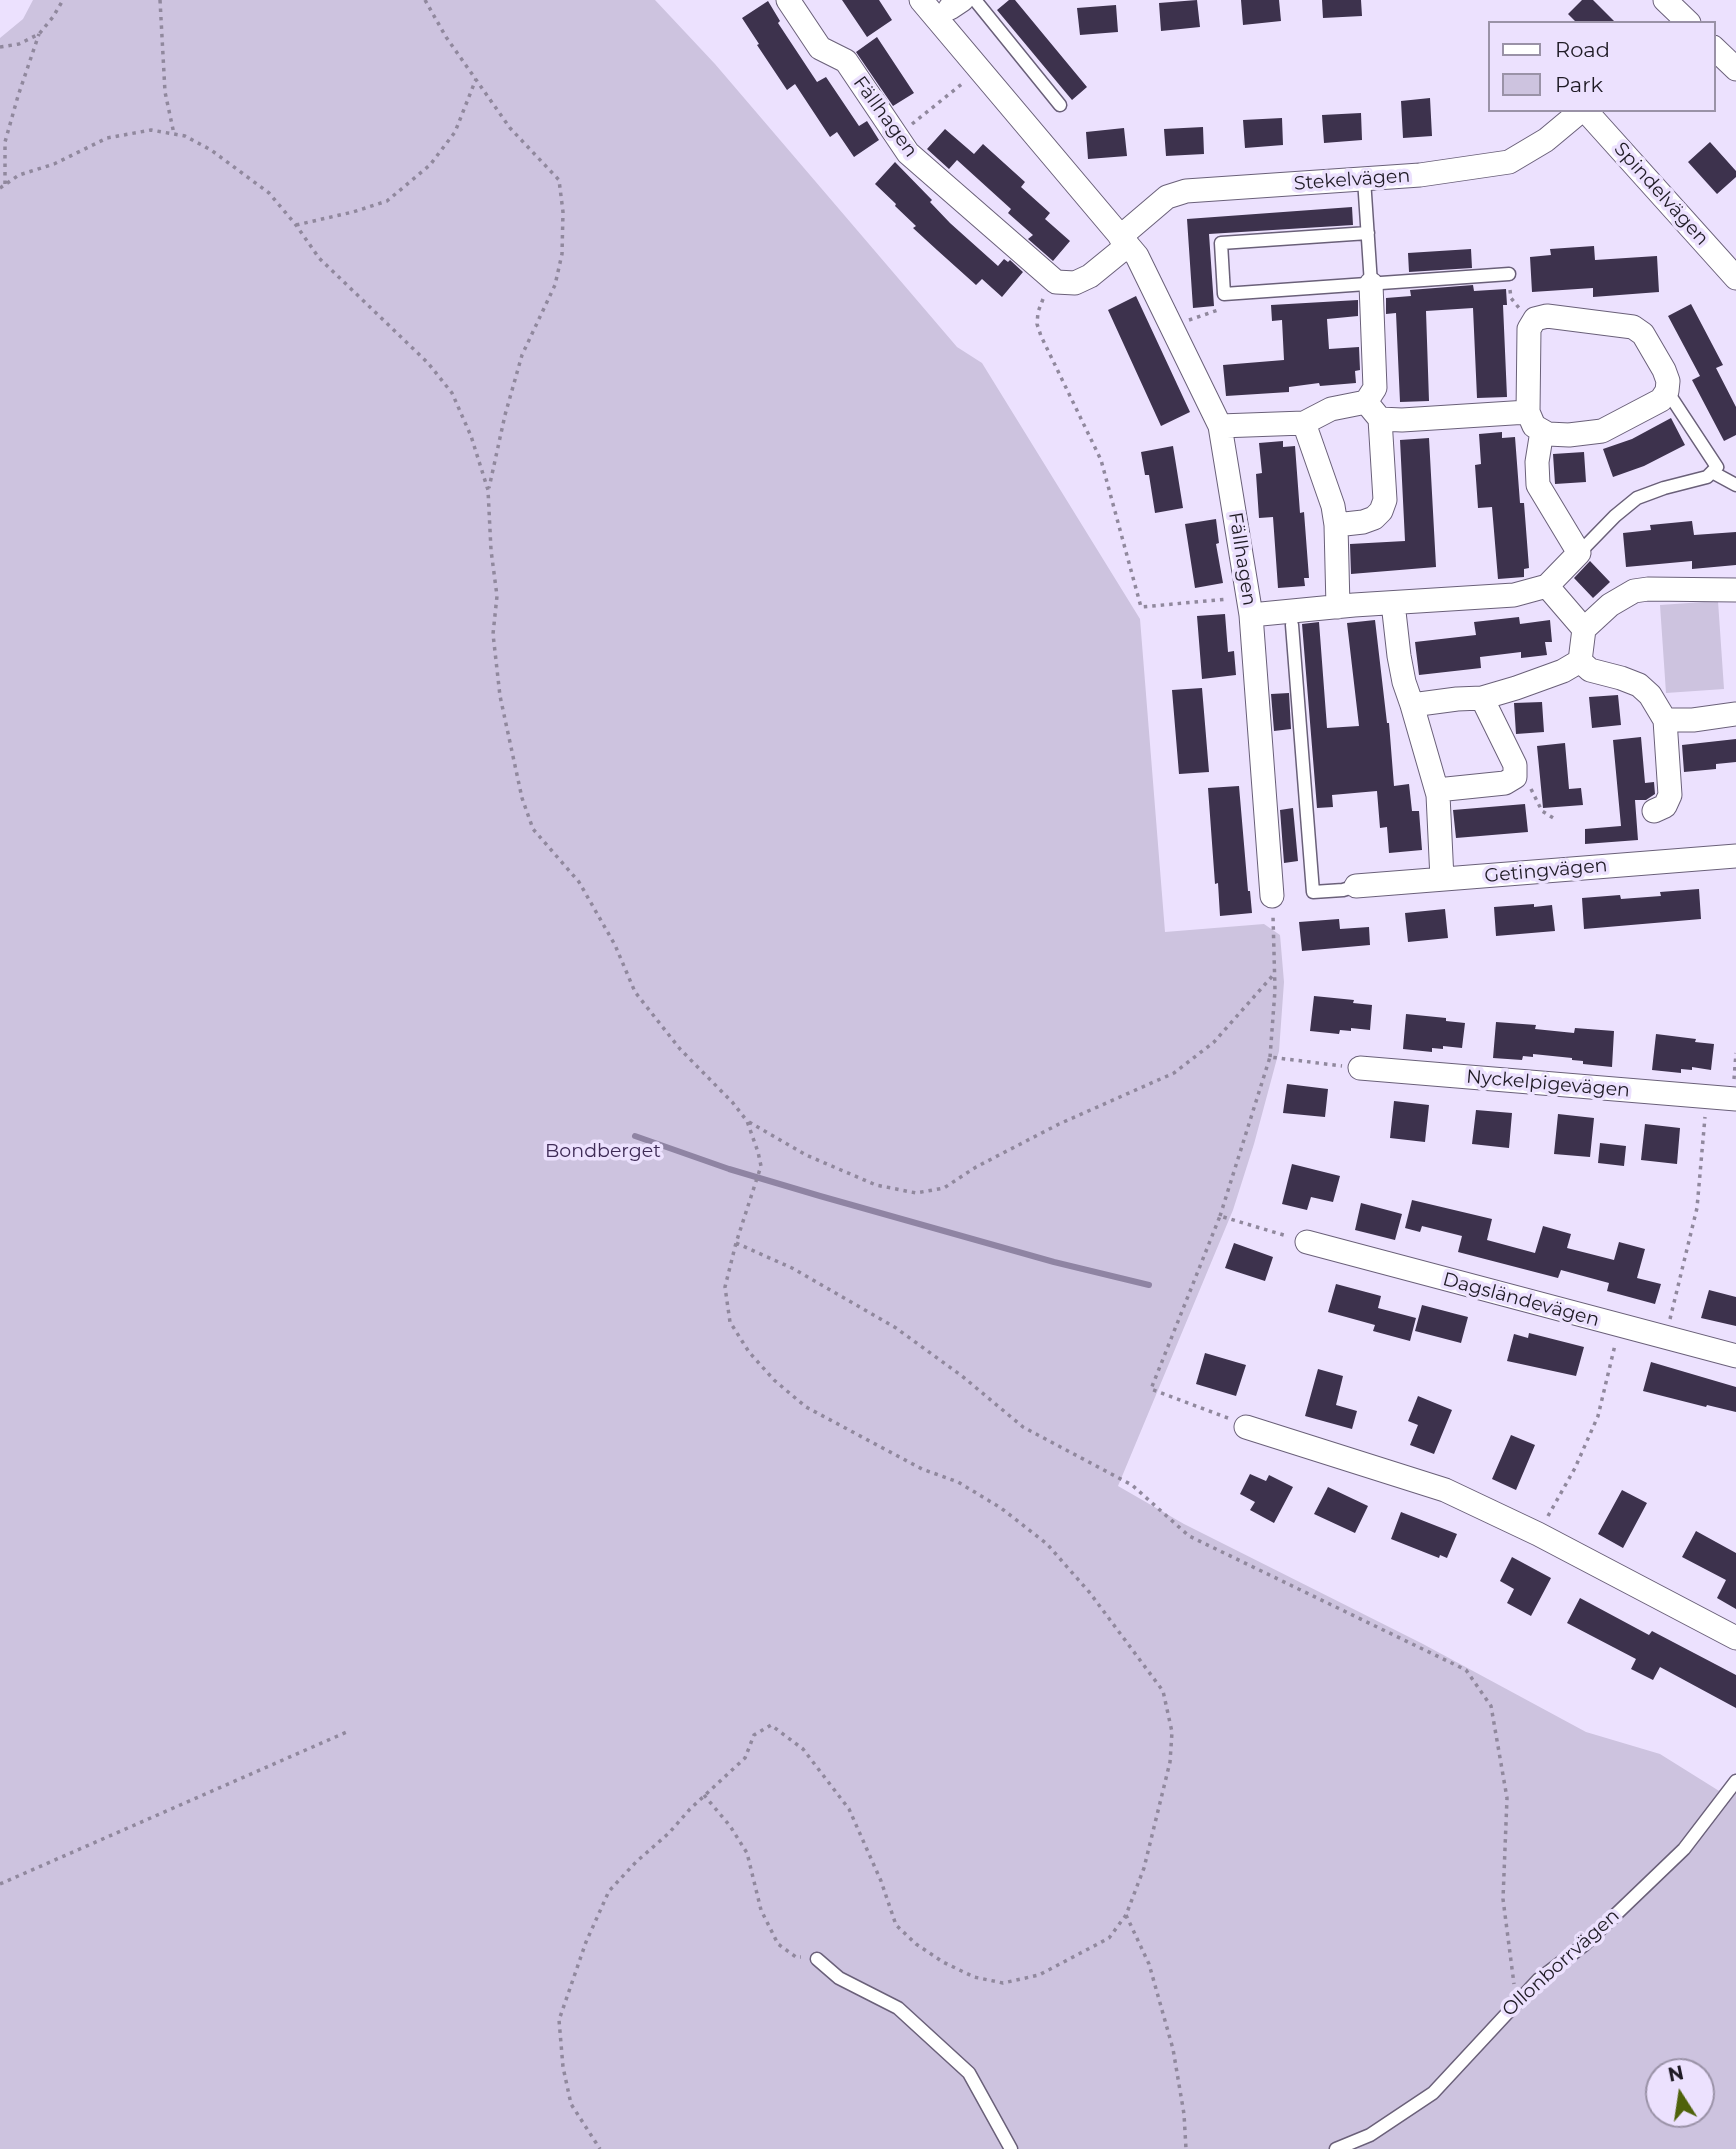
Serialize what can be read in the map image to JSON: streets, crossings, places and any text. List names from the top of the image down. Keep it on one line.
{"streets":{"street":["Fällhagen","Stekelvägen","Spindelvägen","Getingvägen","Nyckelpigevägen","Dagsländevägen"],"lane":["Ollonborrvägen"]},"crossings":[["Fällhagen","Stekelvägen"]],"parks":["Bondberget"],"legend":["Road","Park"],"north":"top"}
